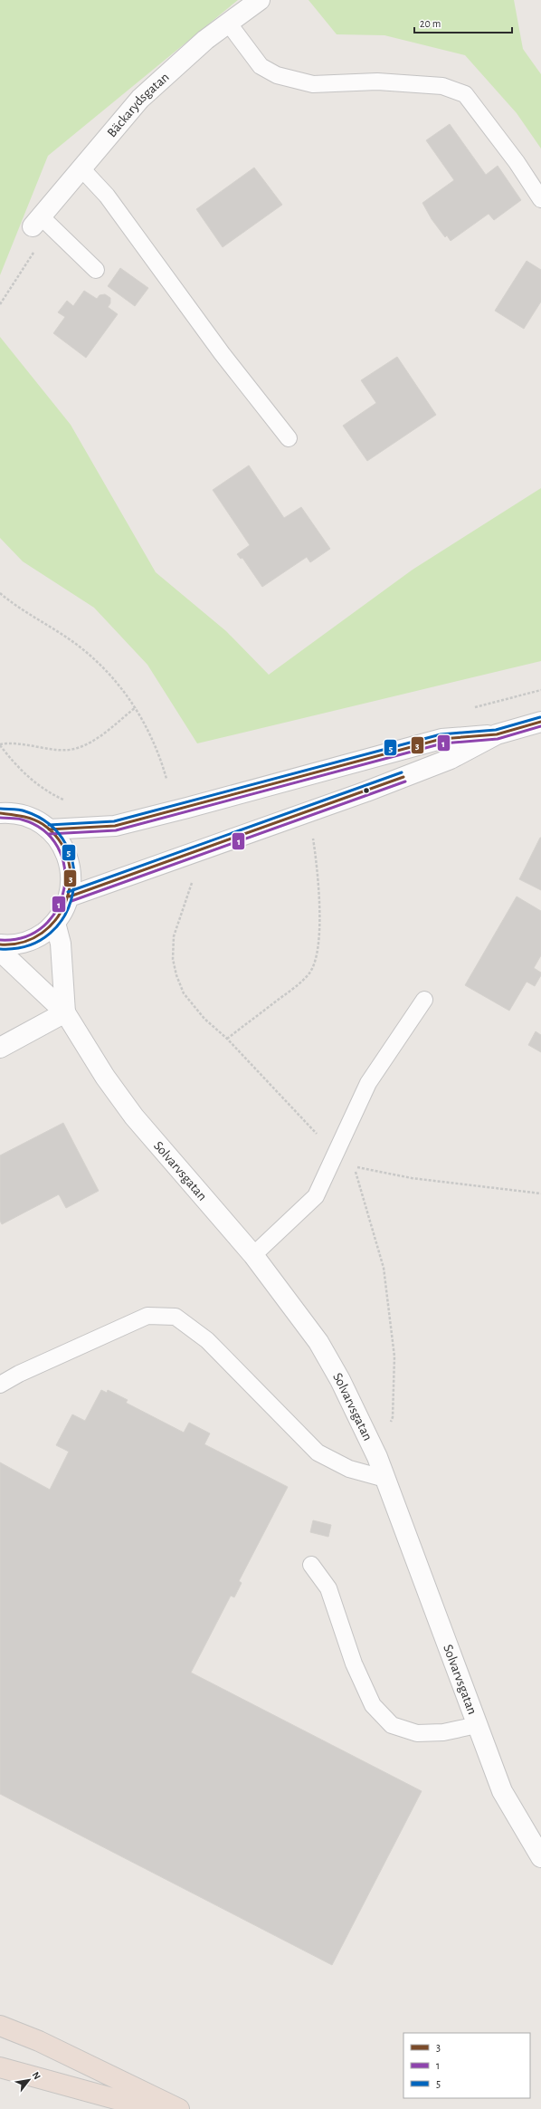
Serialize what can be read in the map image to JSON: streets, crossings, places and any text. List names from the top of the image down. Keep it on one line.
{"streets":{"street":["Bäckarydsgatan","Solvarvsgatan"]},"lines":["transit line 5","transit line 3","transit line 1"],"legend":["3","1","5"],"scale_bar":"20 m","north":"top right"}
